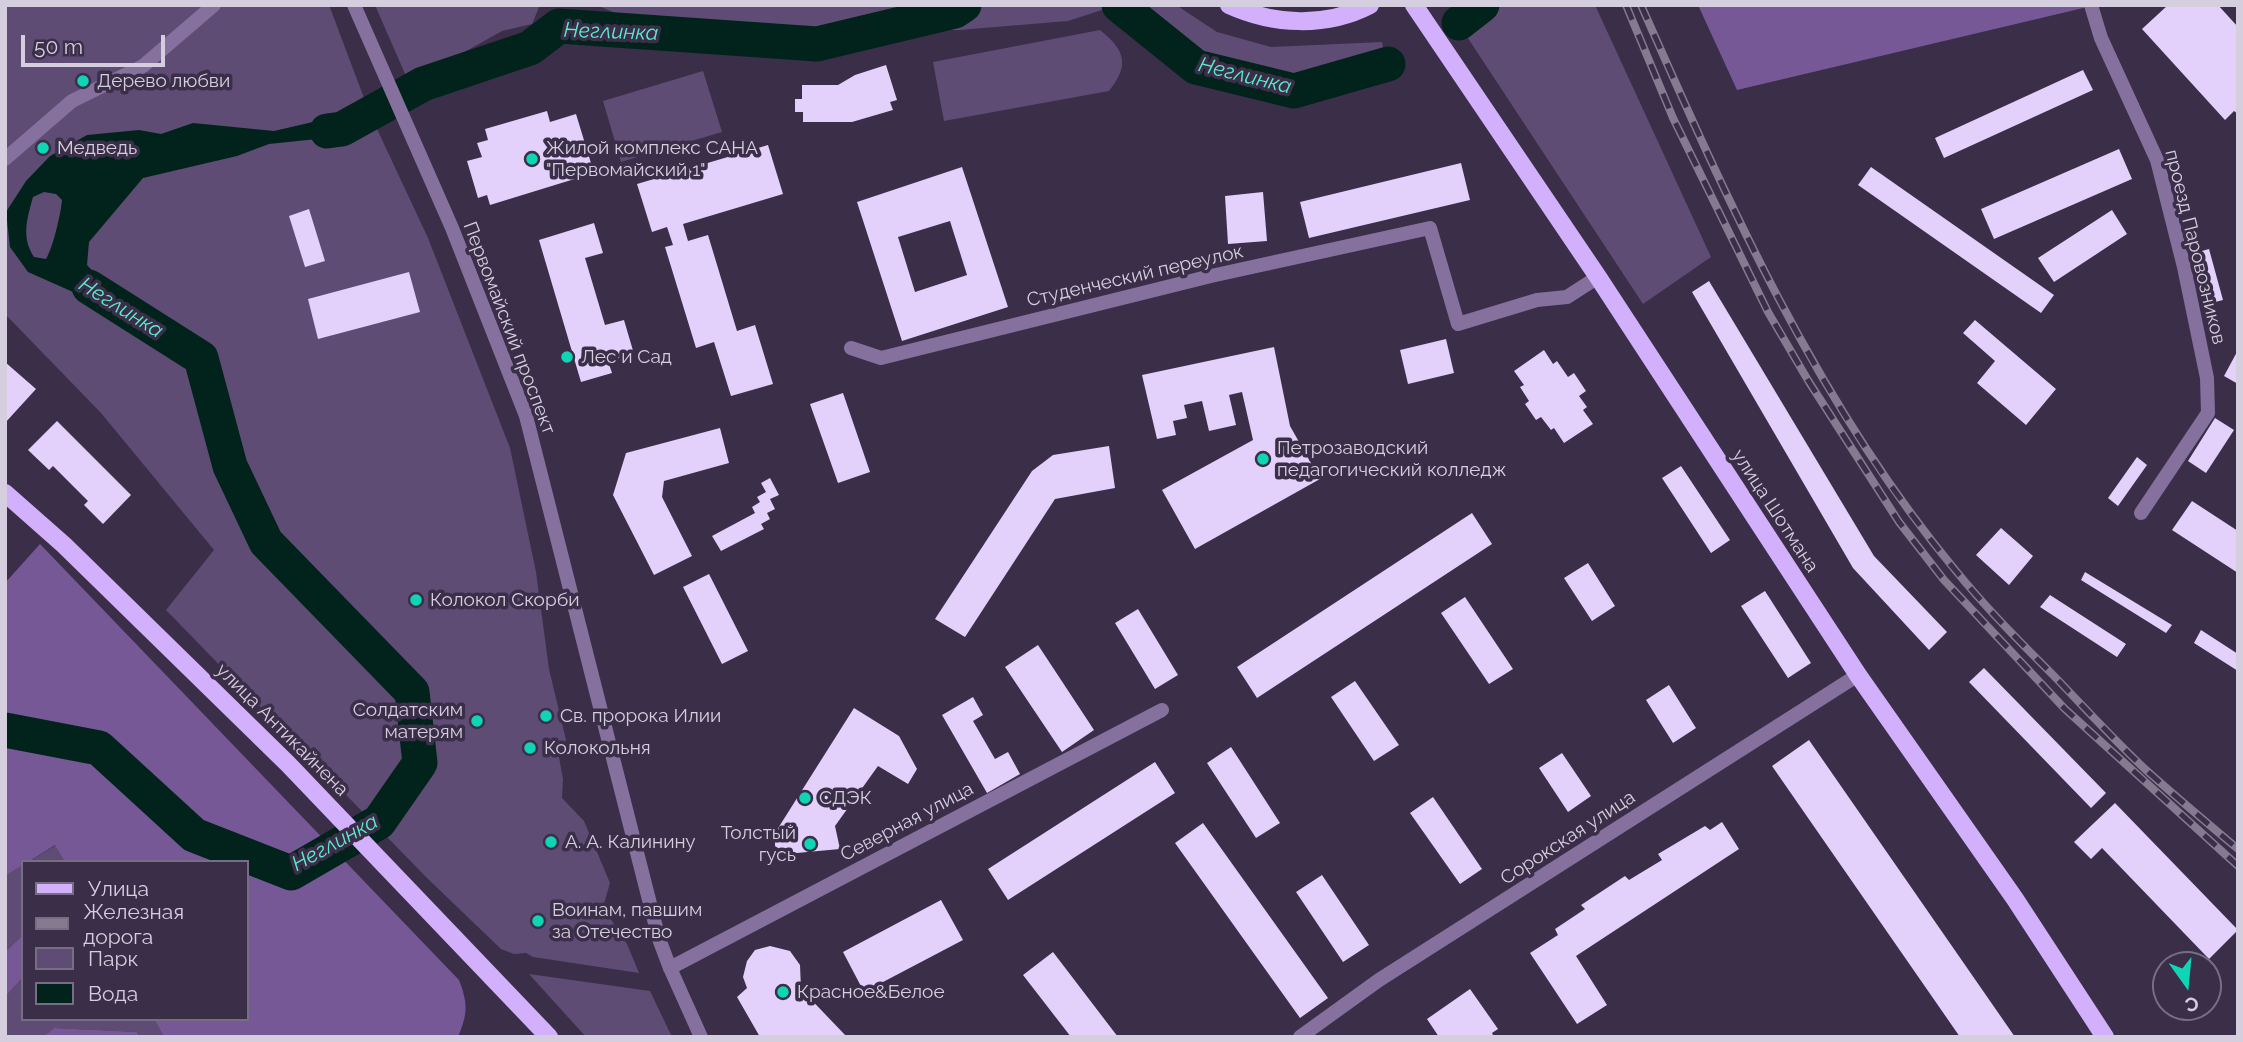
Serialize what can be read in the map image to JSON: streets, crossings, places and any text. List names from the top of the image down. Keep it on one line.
{"streets":{"main road":["улица Шотмана","улица Антикайнена"],"street":["проезд Паровозников","Студенческий переулок","Первомайский проспект","Северная улица","Сорокская улица"]},"crossings":[["Студенческий переулок","улица Шотмана"],["Первомайский проспект","Северная улица"],["улица Шотмана","Сорокская улица"]],"water":["Неглинка"],"places":["Дерево любви","Медведь","Жилой комплекс САНА \"Первомайский 1\"","Лес и Сад","Петрозаводский педагогический колледж","Колокол Скорби","Св. пророка Илии","Солдатским матерям","Колокольня","СДЭК","А. А. Калинину","Толстый гусь","Воинам, павшим за Отечество","Красное&Белое"],"legend":["Улица","Железная дорога","Парк","Вода"],"scale_bar":"50 m","north":"bottom"}
